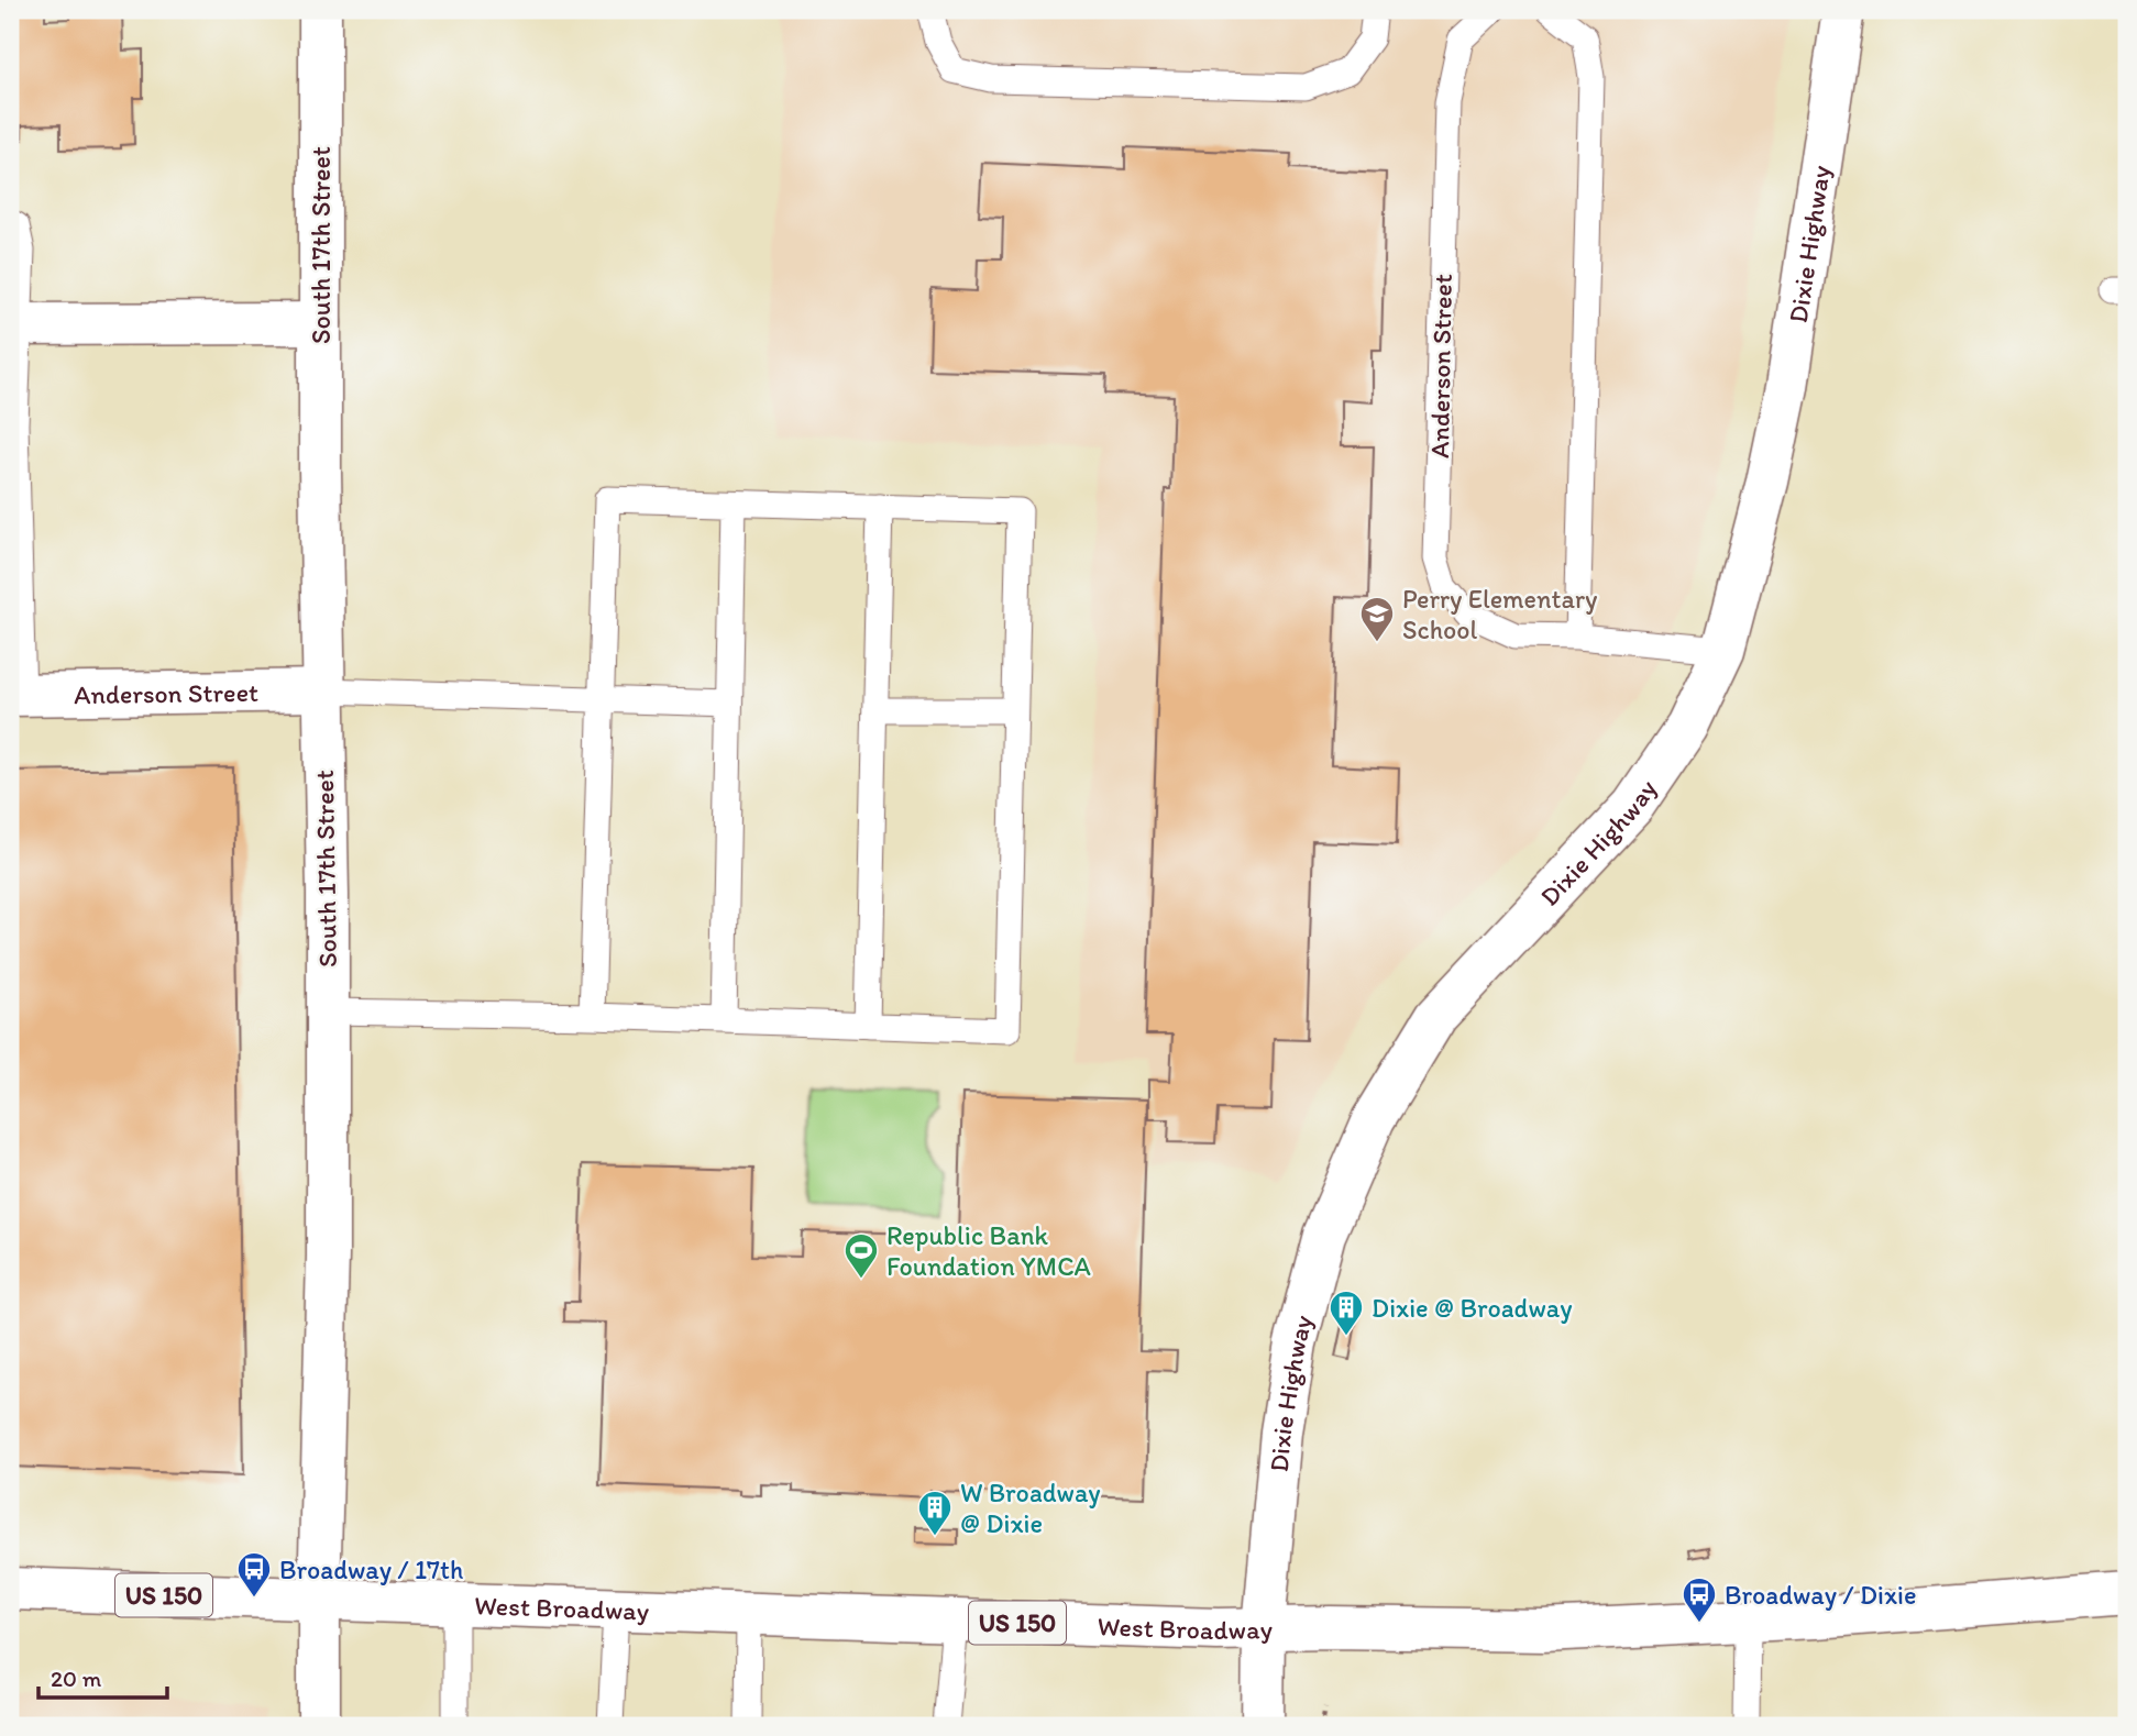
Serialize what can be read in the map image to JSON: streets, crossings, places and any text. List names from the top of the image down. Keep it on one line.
{"streets":{"street":["Dixie Highway","South 17th Street","Anderson Street","US 150","West Broadway"]},"crossings":[["Dixie Highway","Anderson Street"],["Dixie Highway","West Broadway"],["South 17th Street","Anderson Street"],["South 17th Street","West Broadway"]],"places":{"school or university":["Perry Elementary School"],"sports":["Republic Bank Foundation YMCA"],"building":["Dixie @ Broadway","W Broadway @ Dixie"],"bus stop":["Broadway / 17th","Broadway / Dixie"]},"scale_bar":"20 m"}
